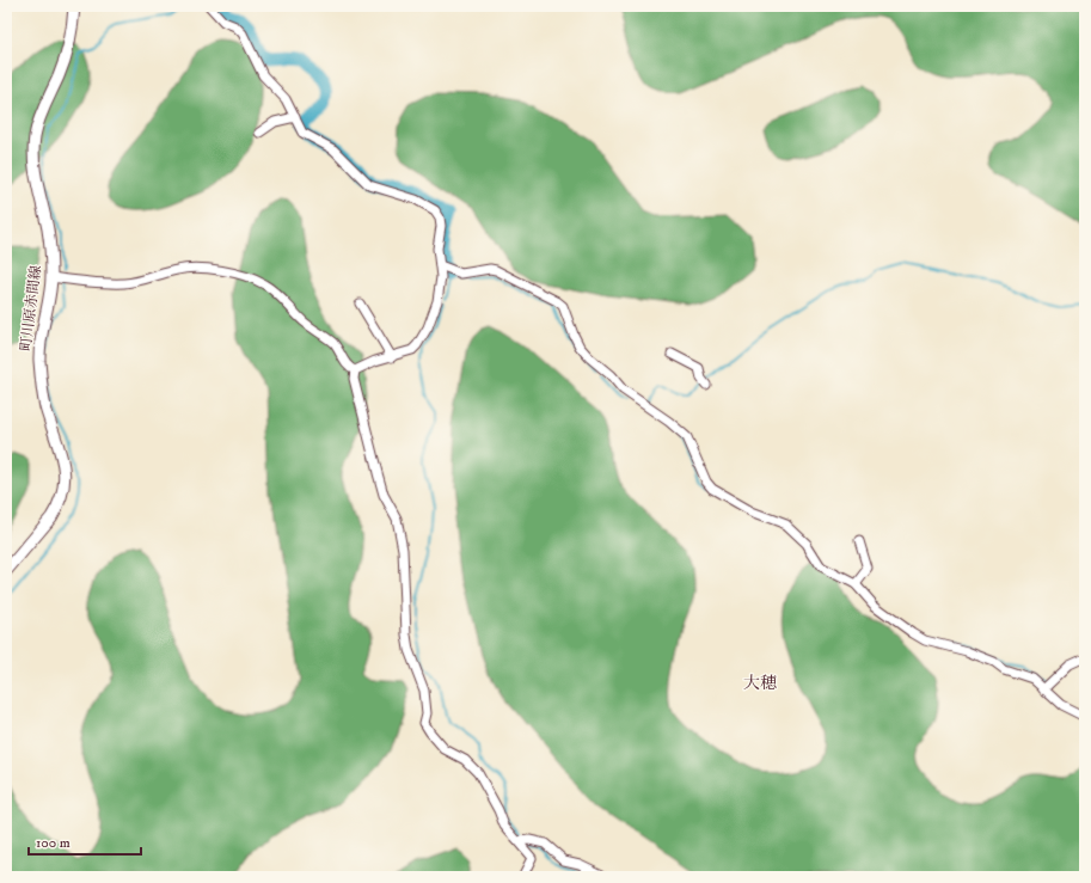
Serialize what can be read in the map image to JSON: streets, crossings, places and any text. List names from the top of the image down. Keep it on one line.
{"streets":{"main road":["町川原赤間線"]},"districts":["大穂"],"scale_bar":"100 m"}
